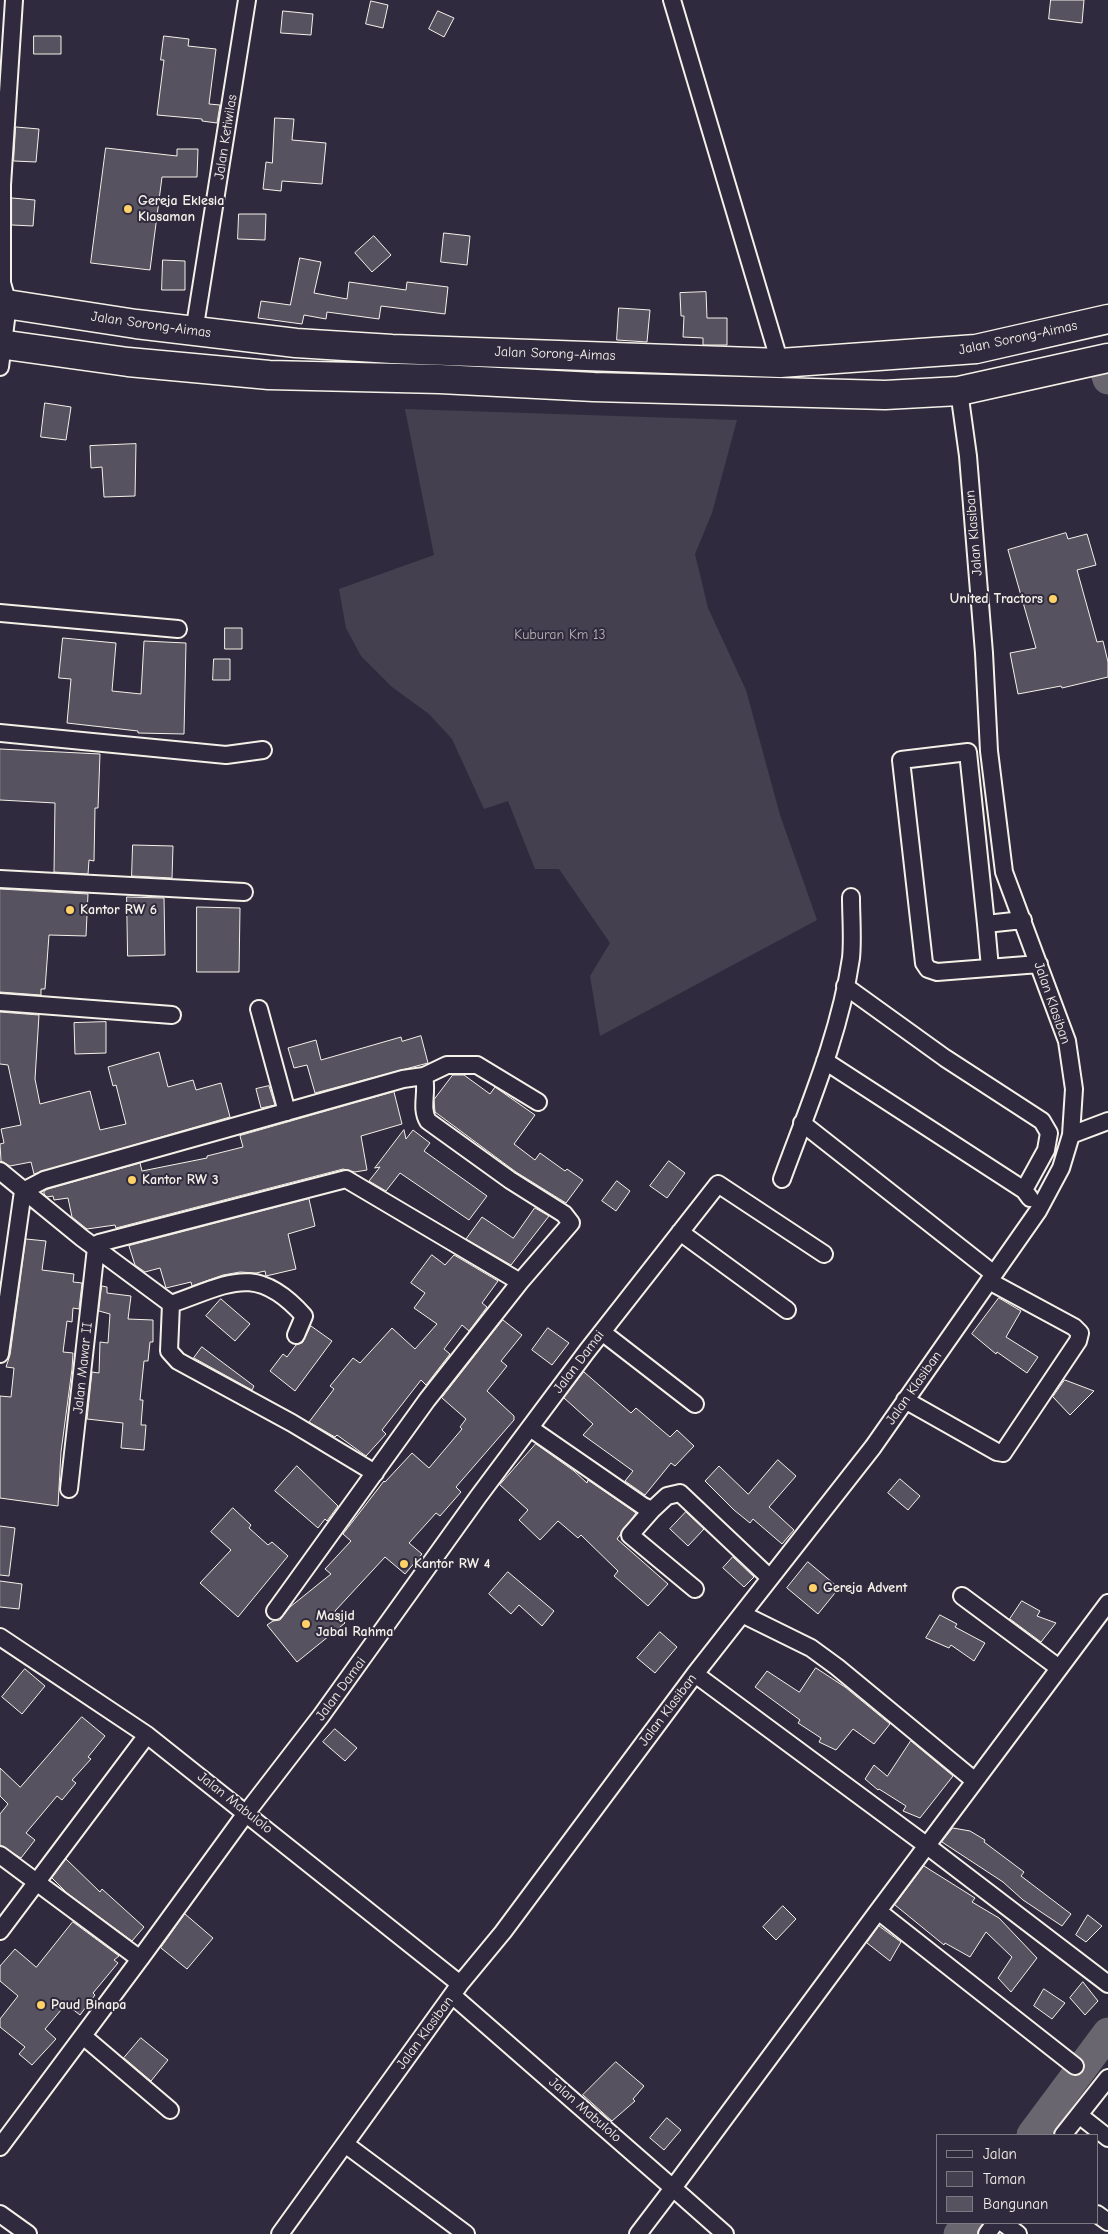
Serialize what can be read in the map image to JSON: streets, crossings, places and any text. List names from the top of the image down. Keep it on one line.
{"streets":{"highway":["Jalan Sorong-Aimas"],"street":["Jalan Ketiwilas","Jalan Klasiban","Jalan Damai","Jalan Mawar II","Jalan Mabulolo"]},"crossings":[["Jalan Ketiwilas","Jalan Sorong-Aimas"],["Jalan Klasiban","Jalan Mabulolo"],["Jalan Damai","Jalan Mabulolo"]],"parks":["Kuburan Km 13"],"places":["Gereja Eklesia Klasaman","United Tractors","Kantor RW 6","Kantor RW 3","Kantor RW 4","Gereja Advent","Masjid Jabal Rahma","Paud Binapa"],"legend":["Jalan","Taman","Bangunan"]}
